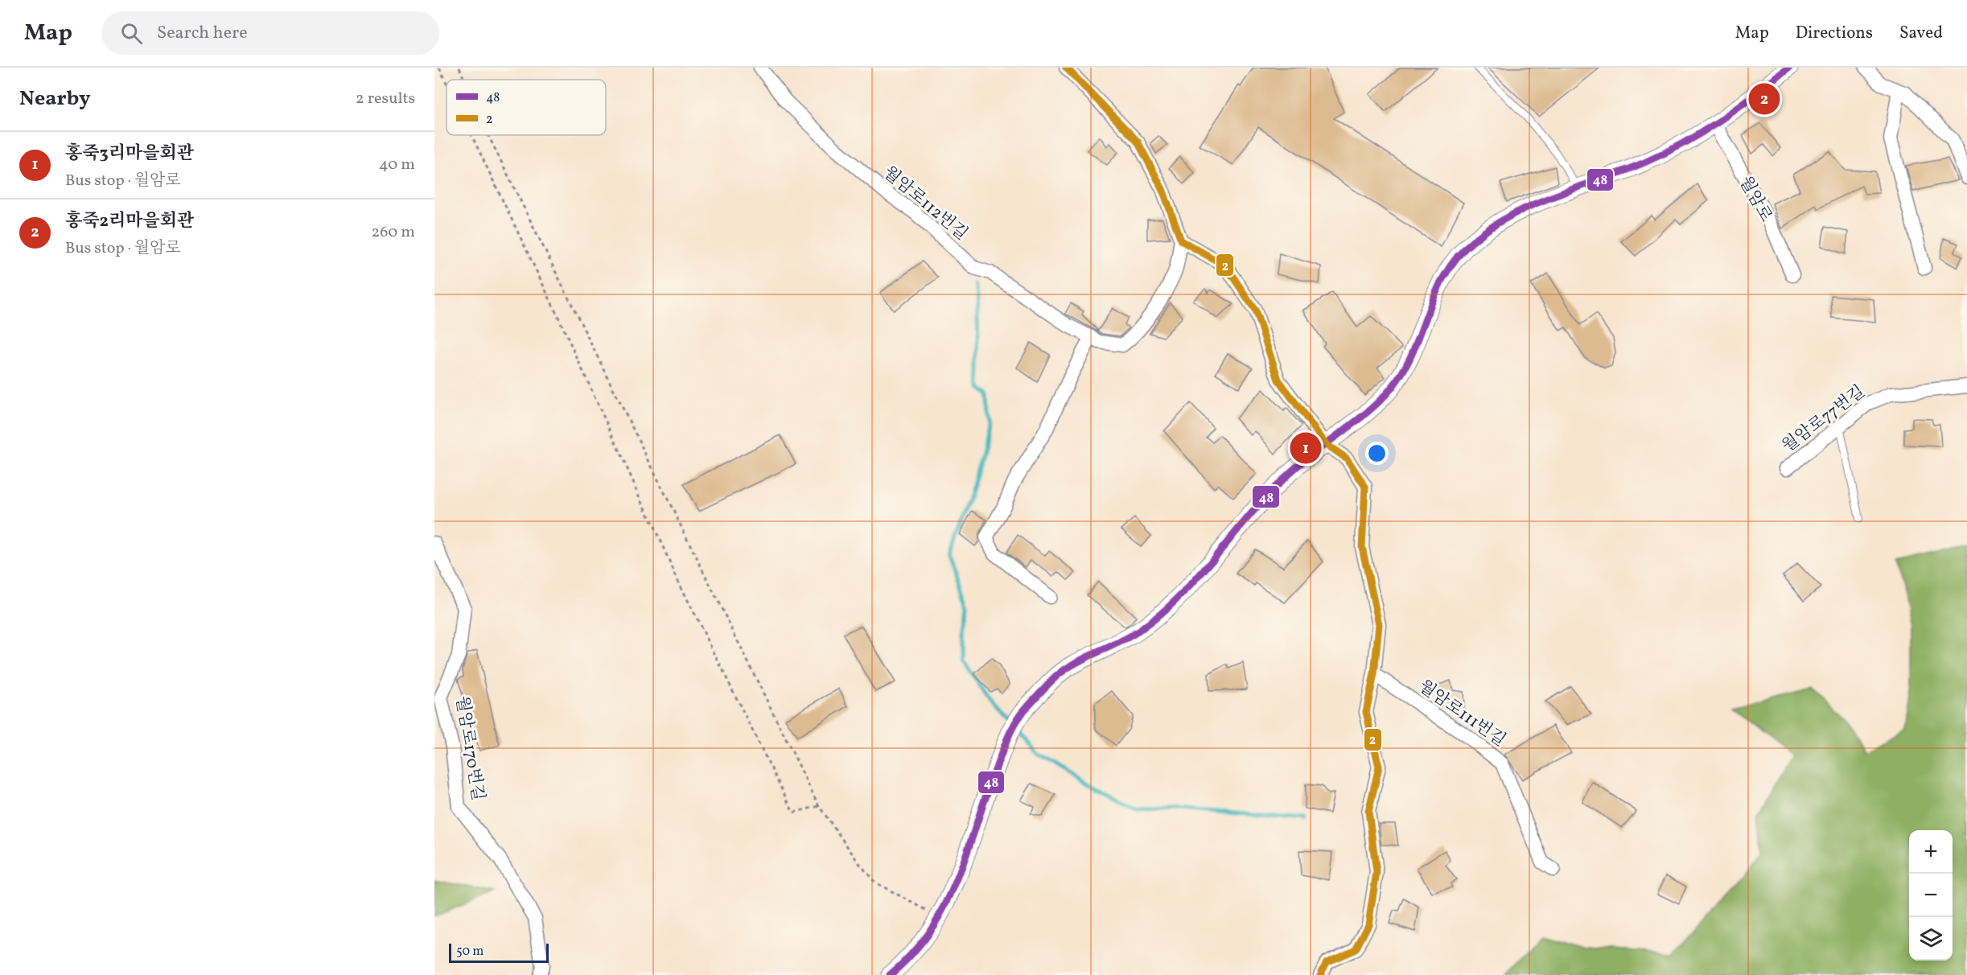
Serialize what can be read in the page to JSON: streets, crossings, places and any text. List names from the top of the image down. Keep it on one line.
{"streets":{"street":["월암로","월암로112번길","월암로77번길","월암로111번길","월암로170번길"]},"lines":["transit line 48","transit line 2"],"legend":["48","2"],"scale_bar":"50 m","page":{"header":"Map","search":"Search here","nav":["Map","Directions","Saved"],"heading":["Nearby","2 results"],"pins":["2","1"],"list":[{"mark":"1","name":"홍죽3리마을회관","note":"Bus stop · 월암로","value":"40 m"},{"mark":"2","name":"홍죽2리마을회관","note":"Bus stop · 월암로","value":"260 m"}],"map_buttons":["+","−"],"scale":"50 m"}}
